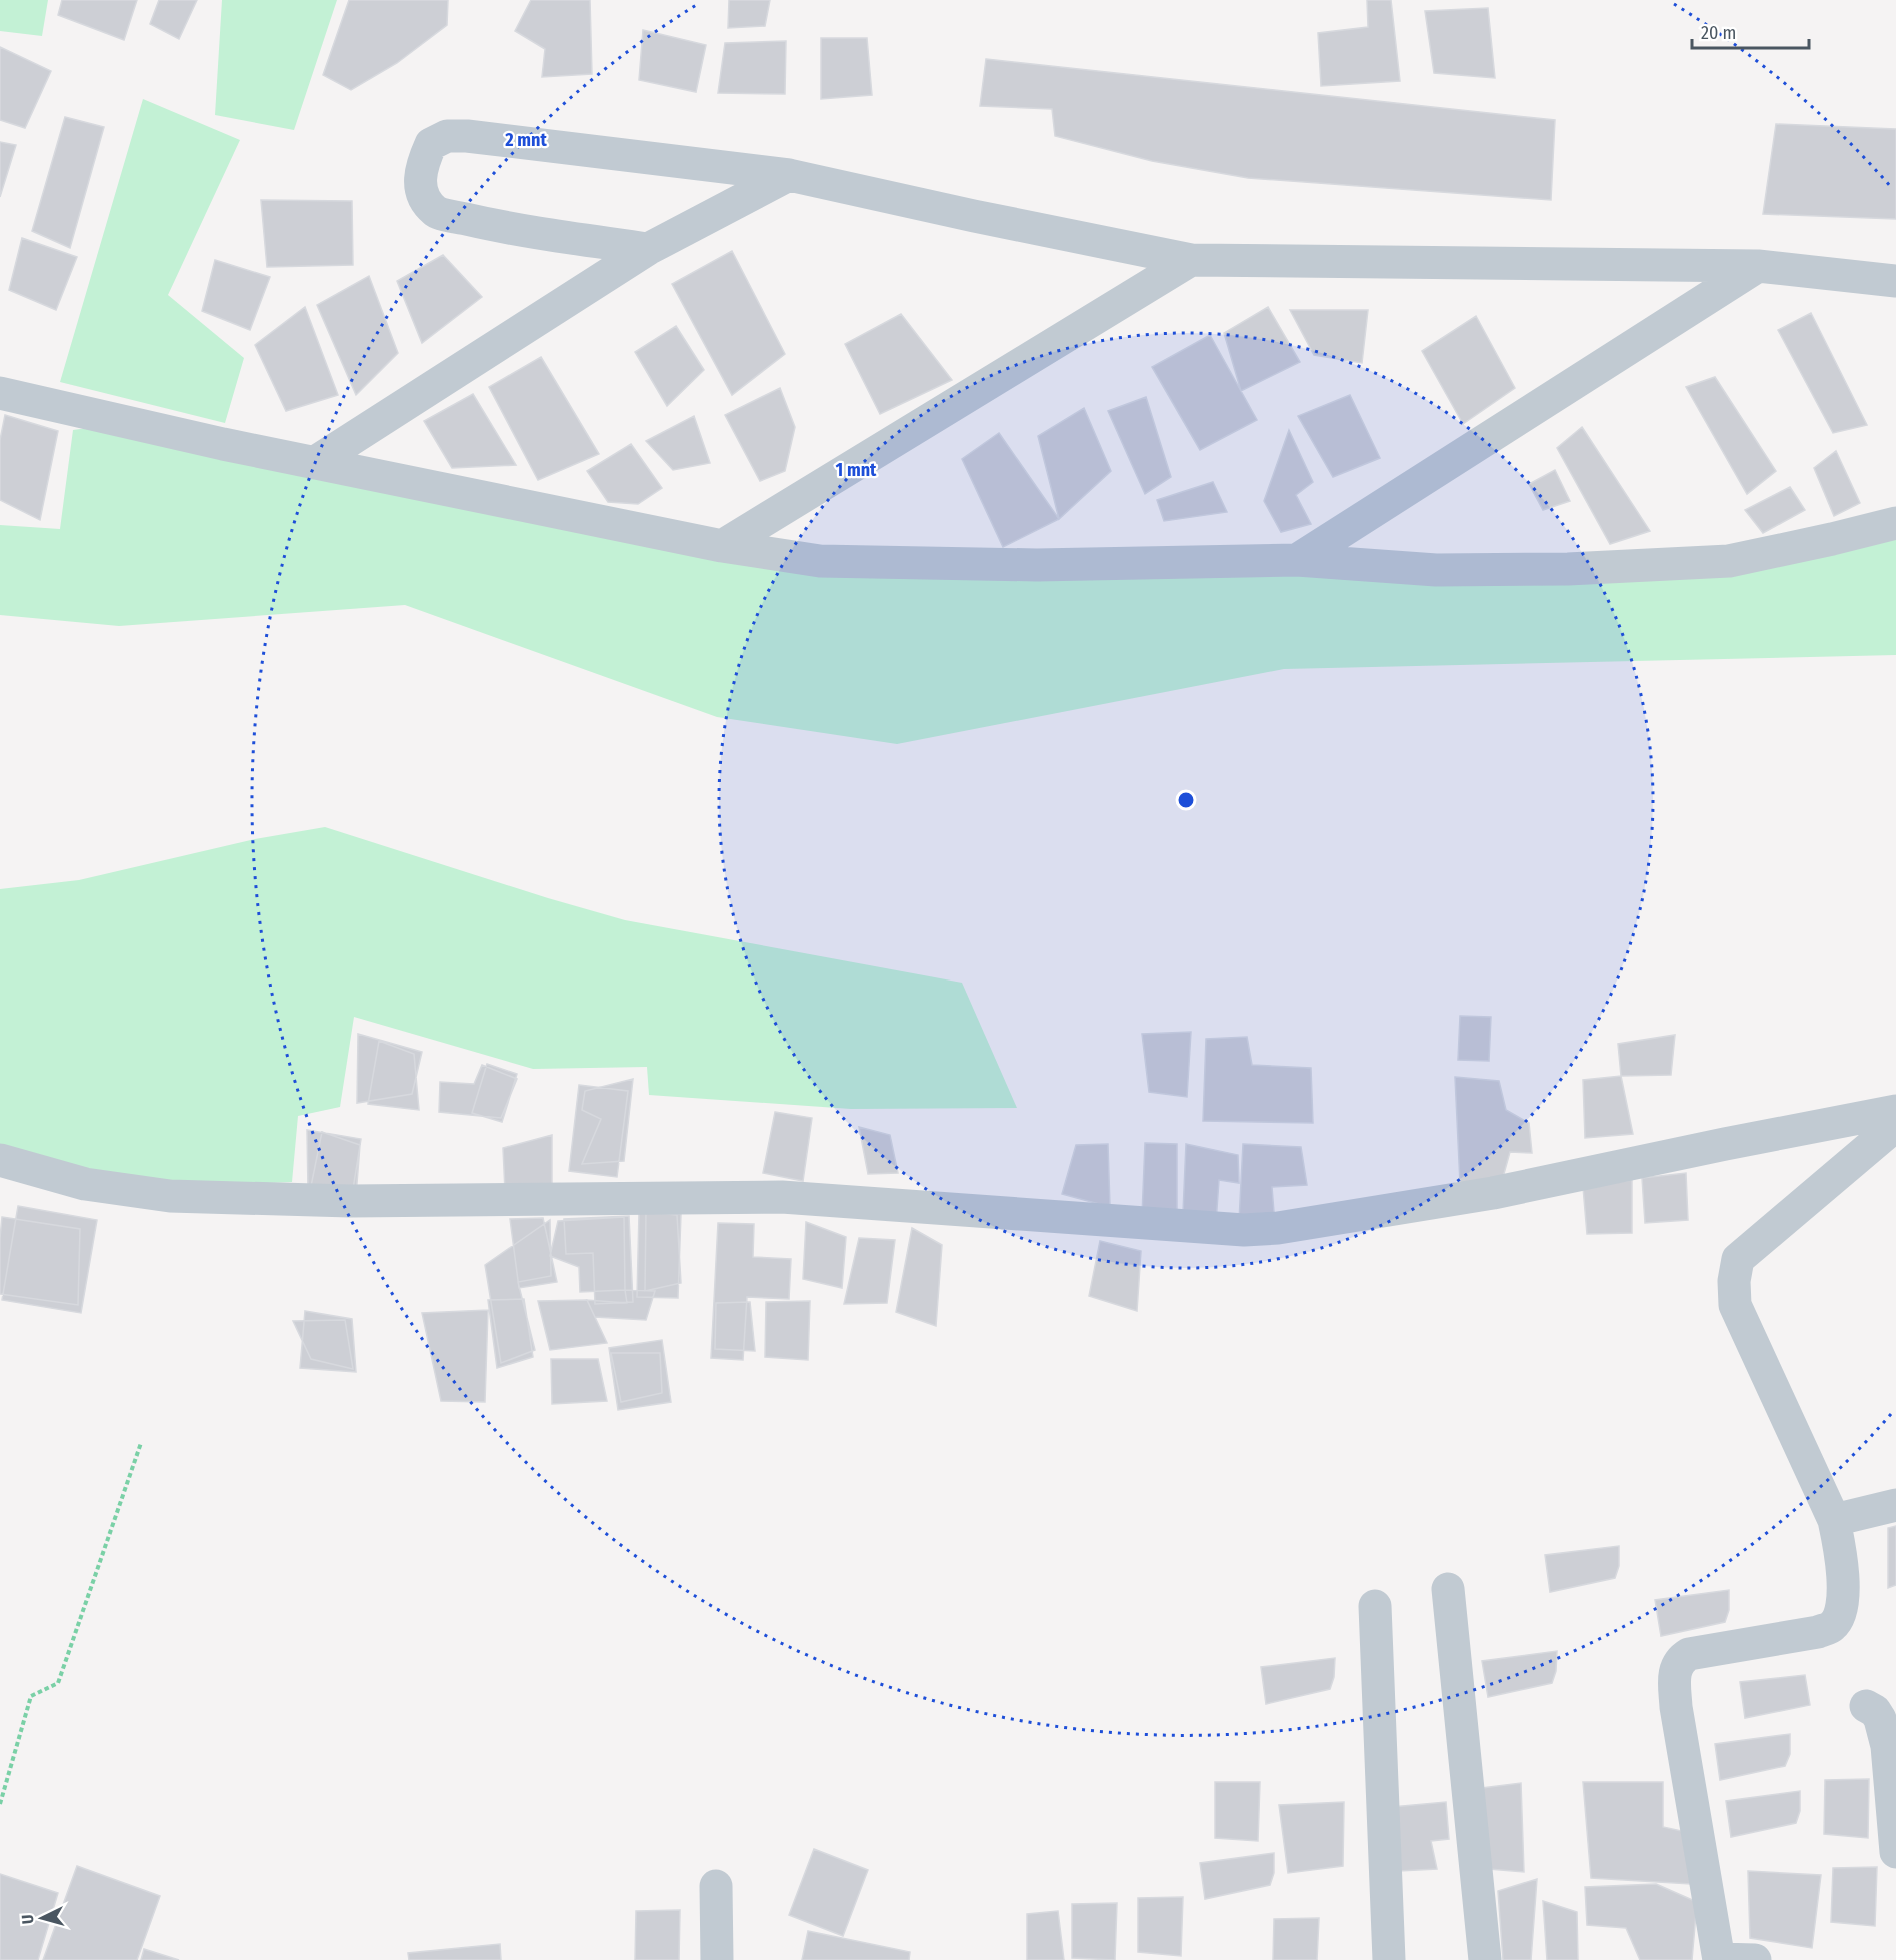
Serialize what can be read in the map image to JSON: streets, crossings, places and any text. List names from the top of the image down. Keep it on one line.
{"scale_bar":"20 m","north":"left","rings":["2 mnt","1 mnt"]}
